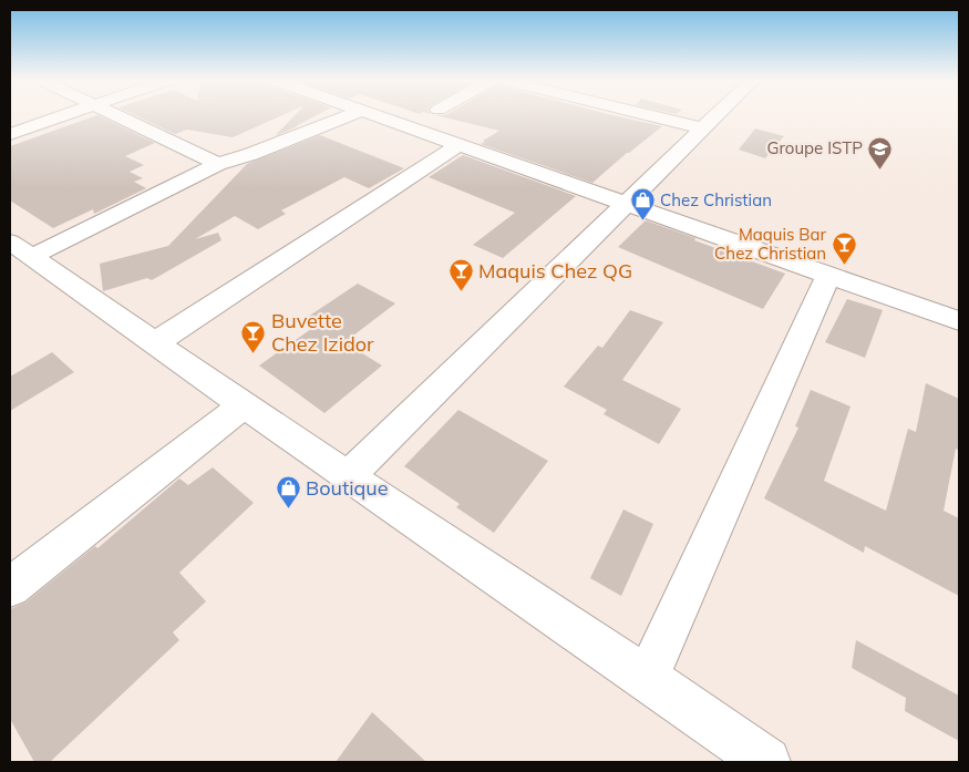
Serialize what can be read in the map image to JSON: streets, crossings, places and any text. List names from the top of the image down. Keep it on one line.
{"places":{"school or university":["Groupe ISTP"],"shop":["Chez Christian","Boutique"],"bar":["Maquis Bar Chez Christian","Maquis Chez QG","Buvette Chez Izidor"]}}
